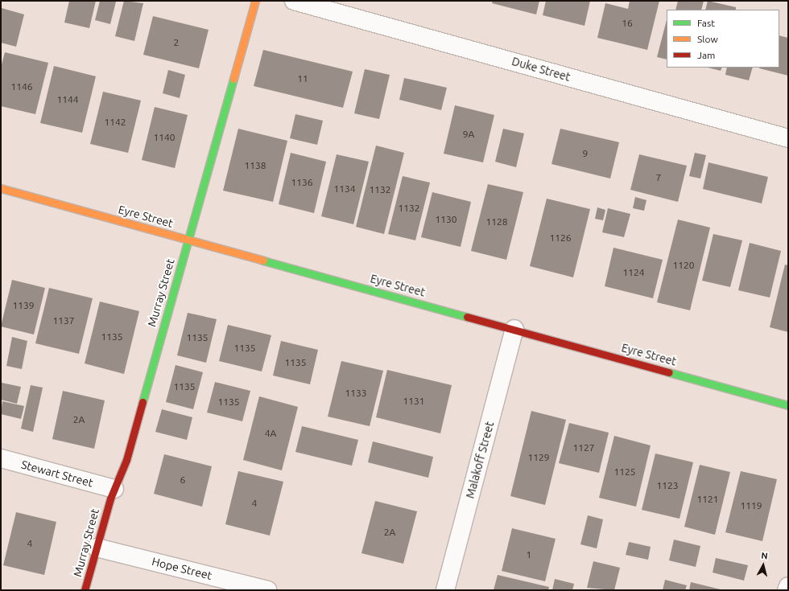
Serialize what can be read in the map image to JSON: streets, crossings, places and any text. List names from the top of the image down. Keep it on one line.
{"streets":{"main road":["Eyre Street","Murray Street"],"street":["Duke Street","Malakoff Street","Stewart Street","Hope Street"]},"crossings":[["Eyre Street","Murray Street"],["Eyre Street","Malakoff Street"],["Murray Street","Stewart Street"],["Murray Street","Hope Street"]],"house_numbers":["16","2","11","1146","1144","1142","9A","1140","9","1138","7","1136","1134","1132","1132","1130","1128","1126","1120","1124","1139","1137","1135","1135","1135","1135","1135","1133","1131","1135","2A","4A","1127","1129","1125","6","1123","1121","4","1119","2A","4","1"],"legend":["Fast","Slow","Jam"],"north":"top"}
